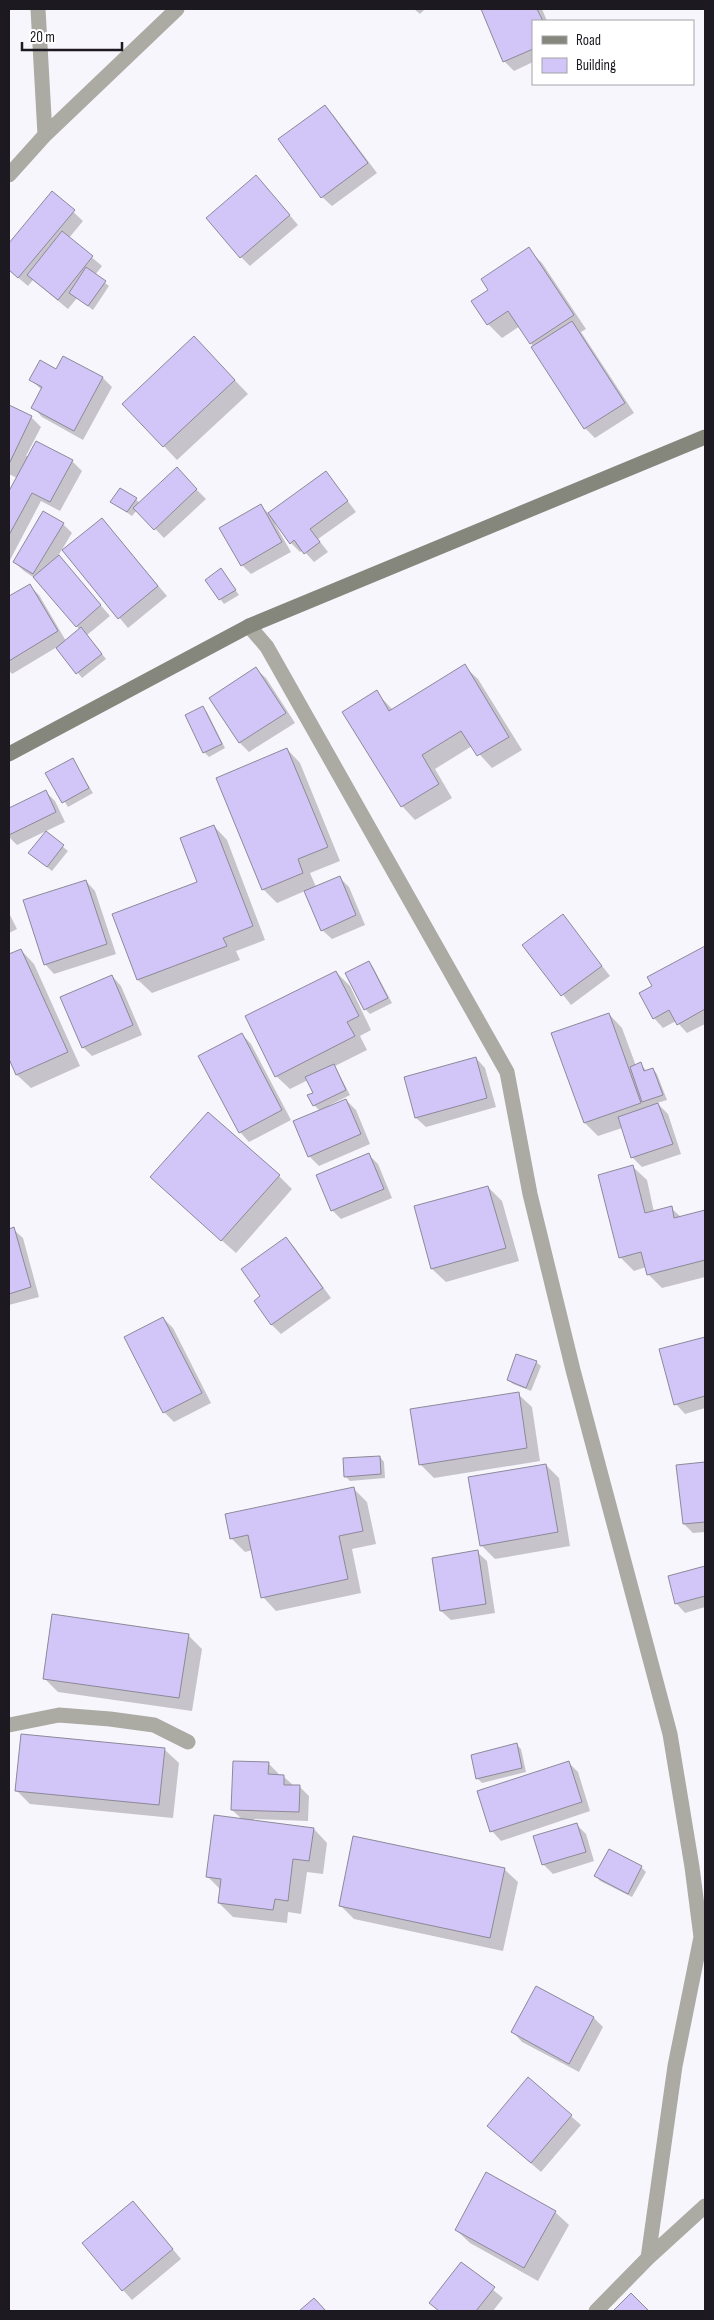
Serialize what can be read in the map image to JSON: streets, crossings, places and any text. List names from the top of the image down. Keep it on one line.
{"legend":["Road","Building"],"scale_bar":"20 m"}
